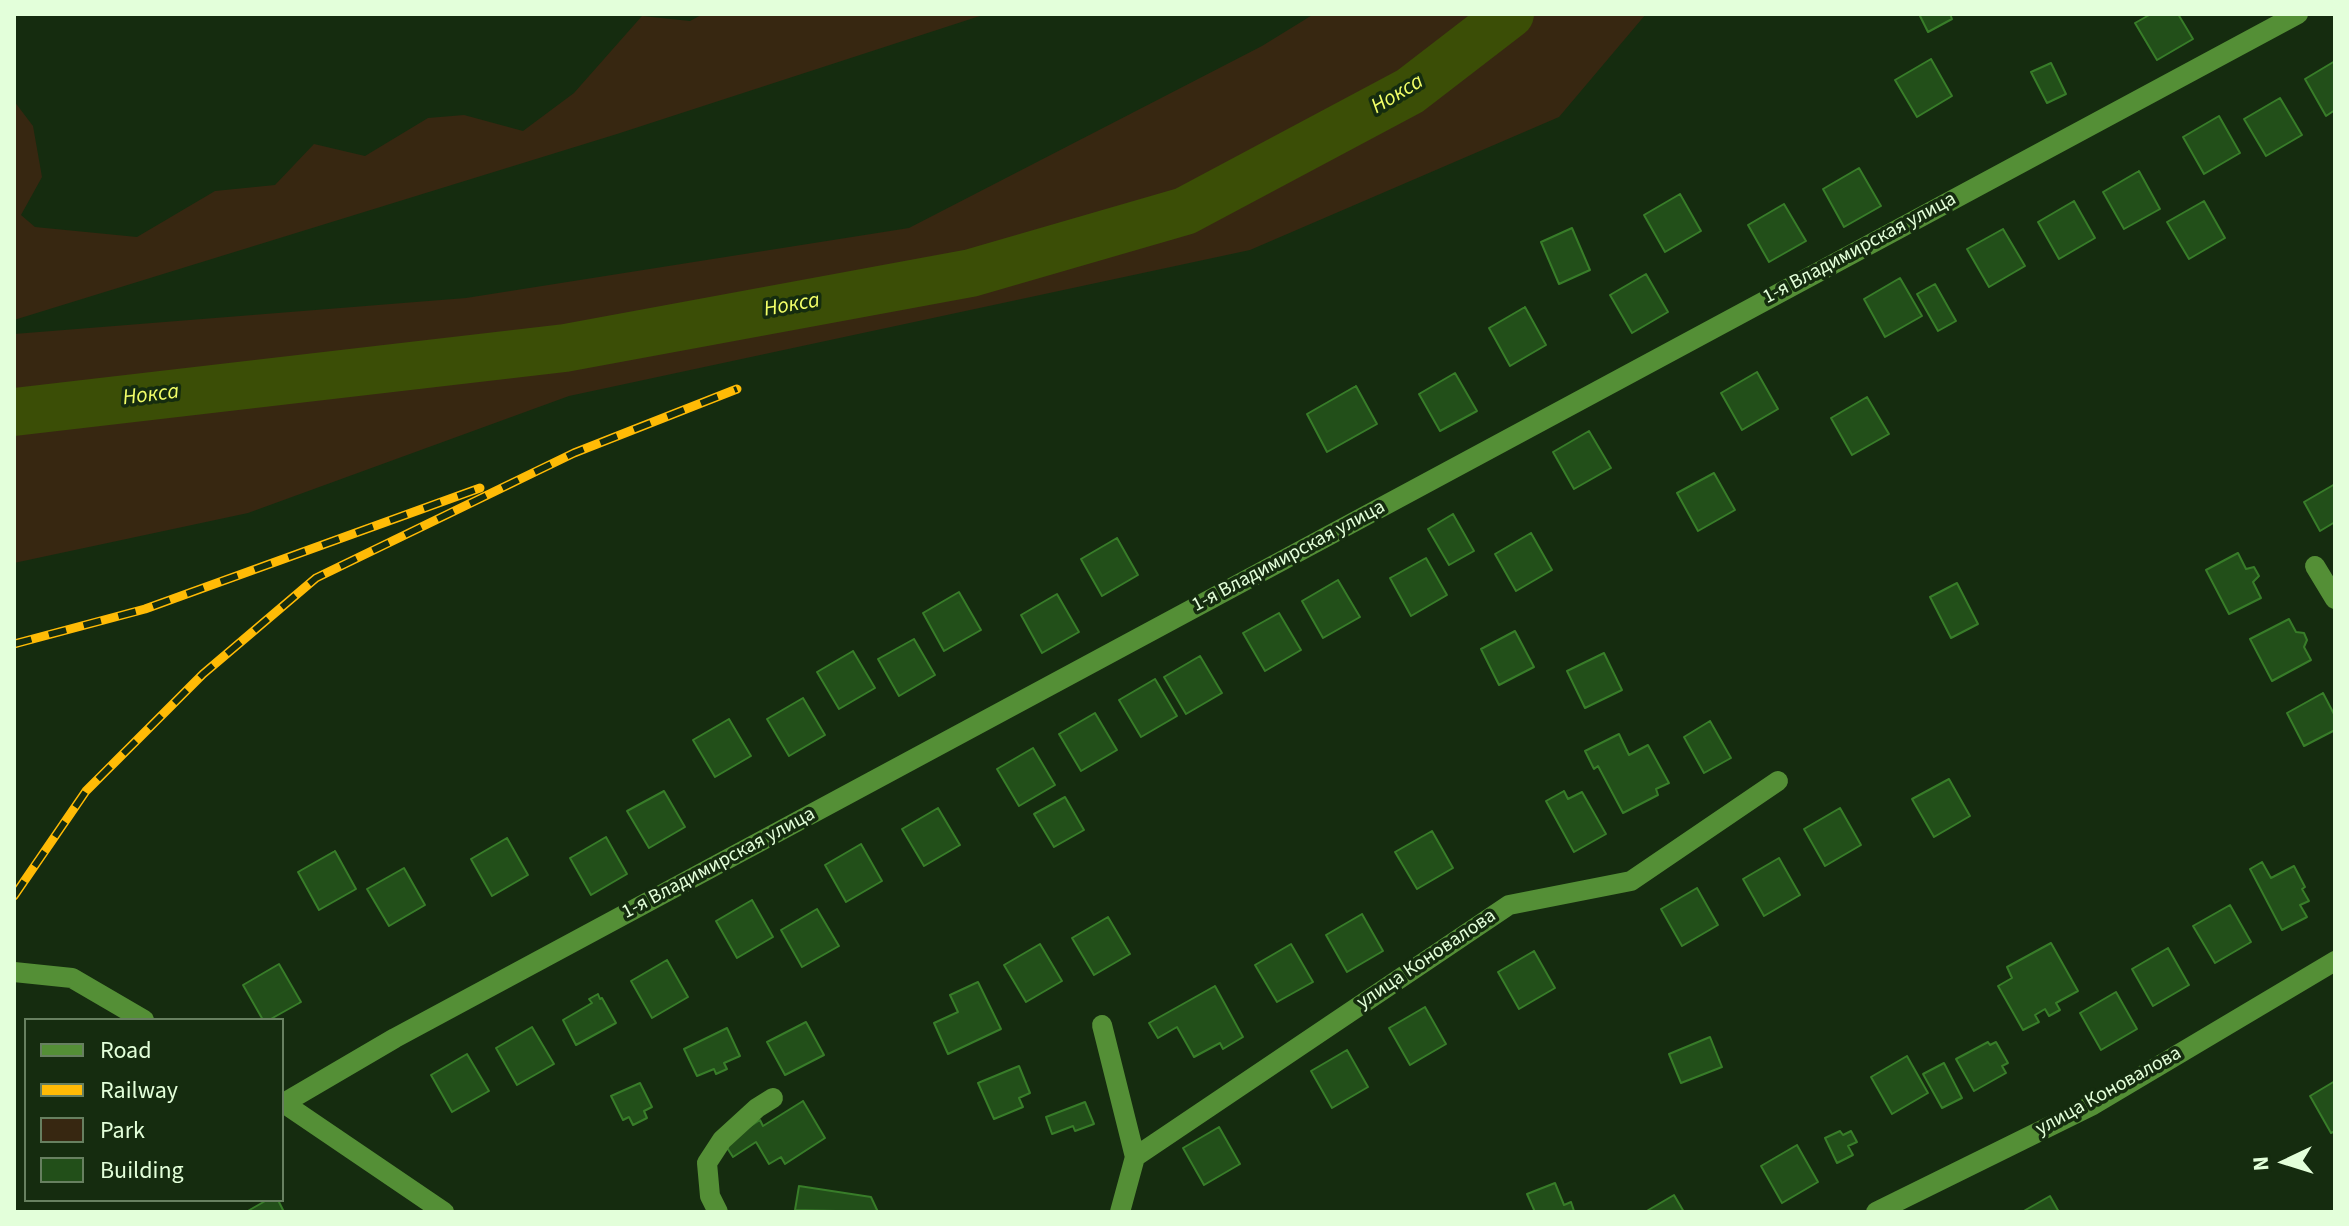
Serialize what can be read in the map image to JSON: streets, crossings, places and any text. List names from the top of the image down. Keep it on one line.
{"streets":{"street":["1-я Владимирская улица","улица Коновалова"]},"water":["Нокса"],"legend":["Road","Railway","Park","Building"],"north":"left"}
